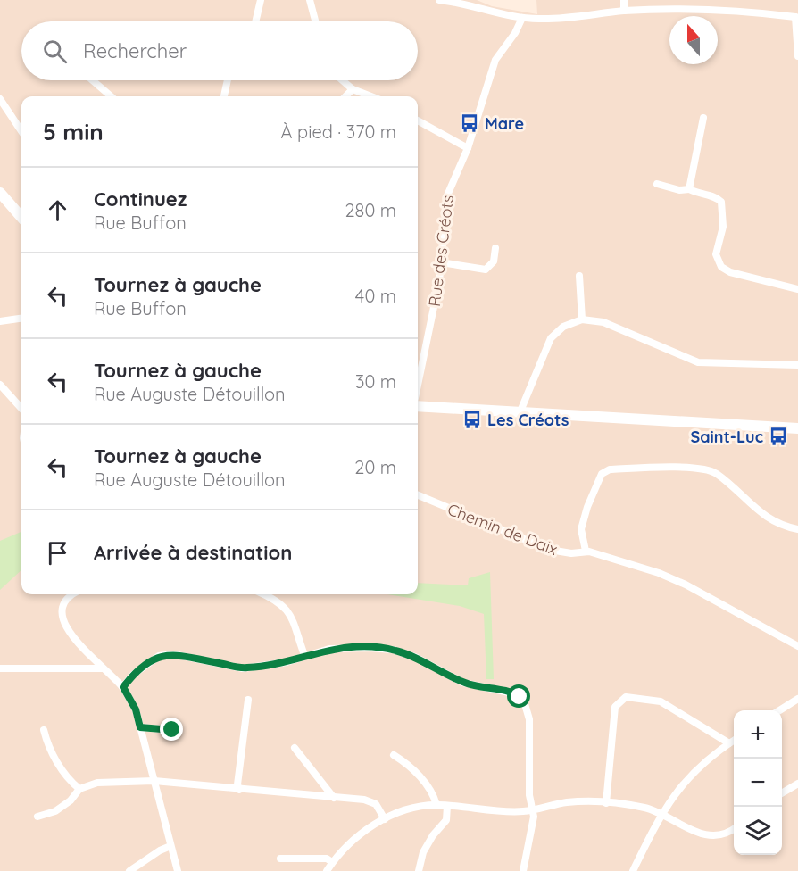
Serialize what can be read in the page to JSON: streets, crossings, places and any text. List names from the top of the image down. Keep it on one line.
{"streets":{"street":["Rue des Créots","Chemin de Daix"]},"places":{"bus stop":["Mare","Les Créots","Saint-Luc"]},"north":"top","page":{"search":"Rechercher","heading":["5 min","À pied · 370 m"],"list":[["Continuez","Rue Buffon","280 m"],["Tournez à gauche","Rue Buffon","40 m"],["Tournez à gauche","Rue Auguste Détouillon","30 m"],["Tournez à gauche","Rue Auguste Détouillon","20 m"],"Arrivée à destination"],"map_buttons":["+","−"]}}
